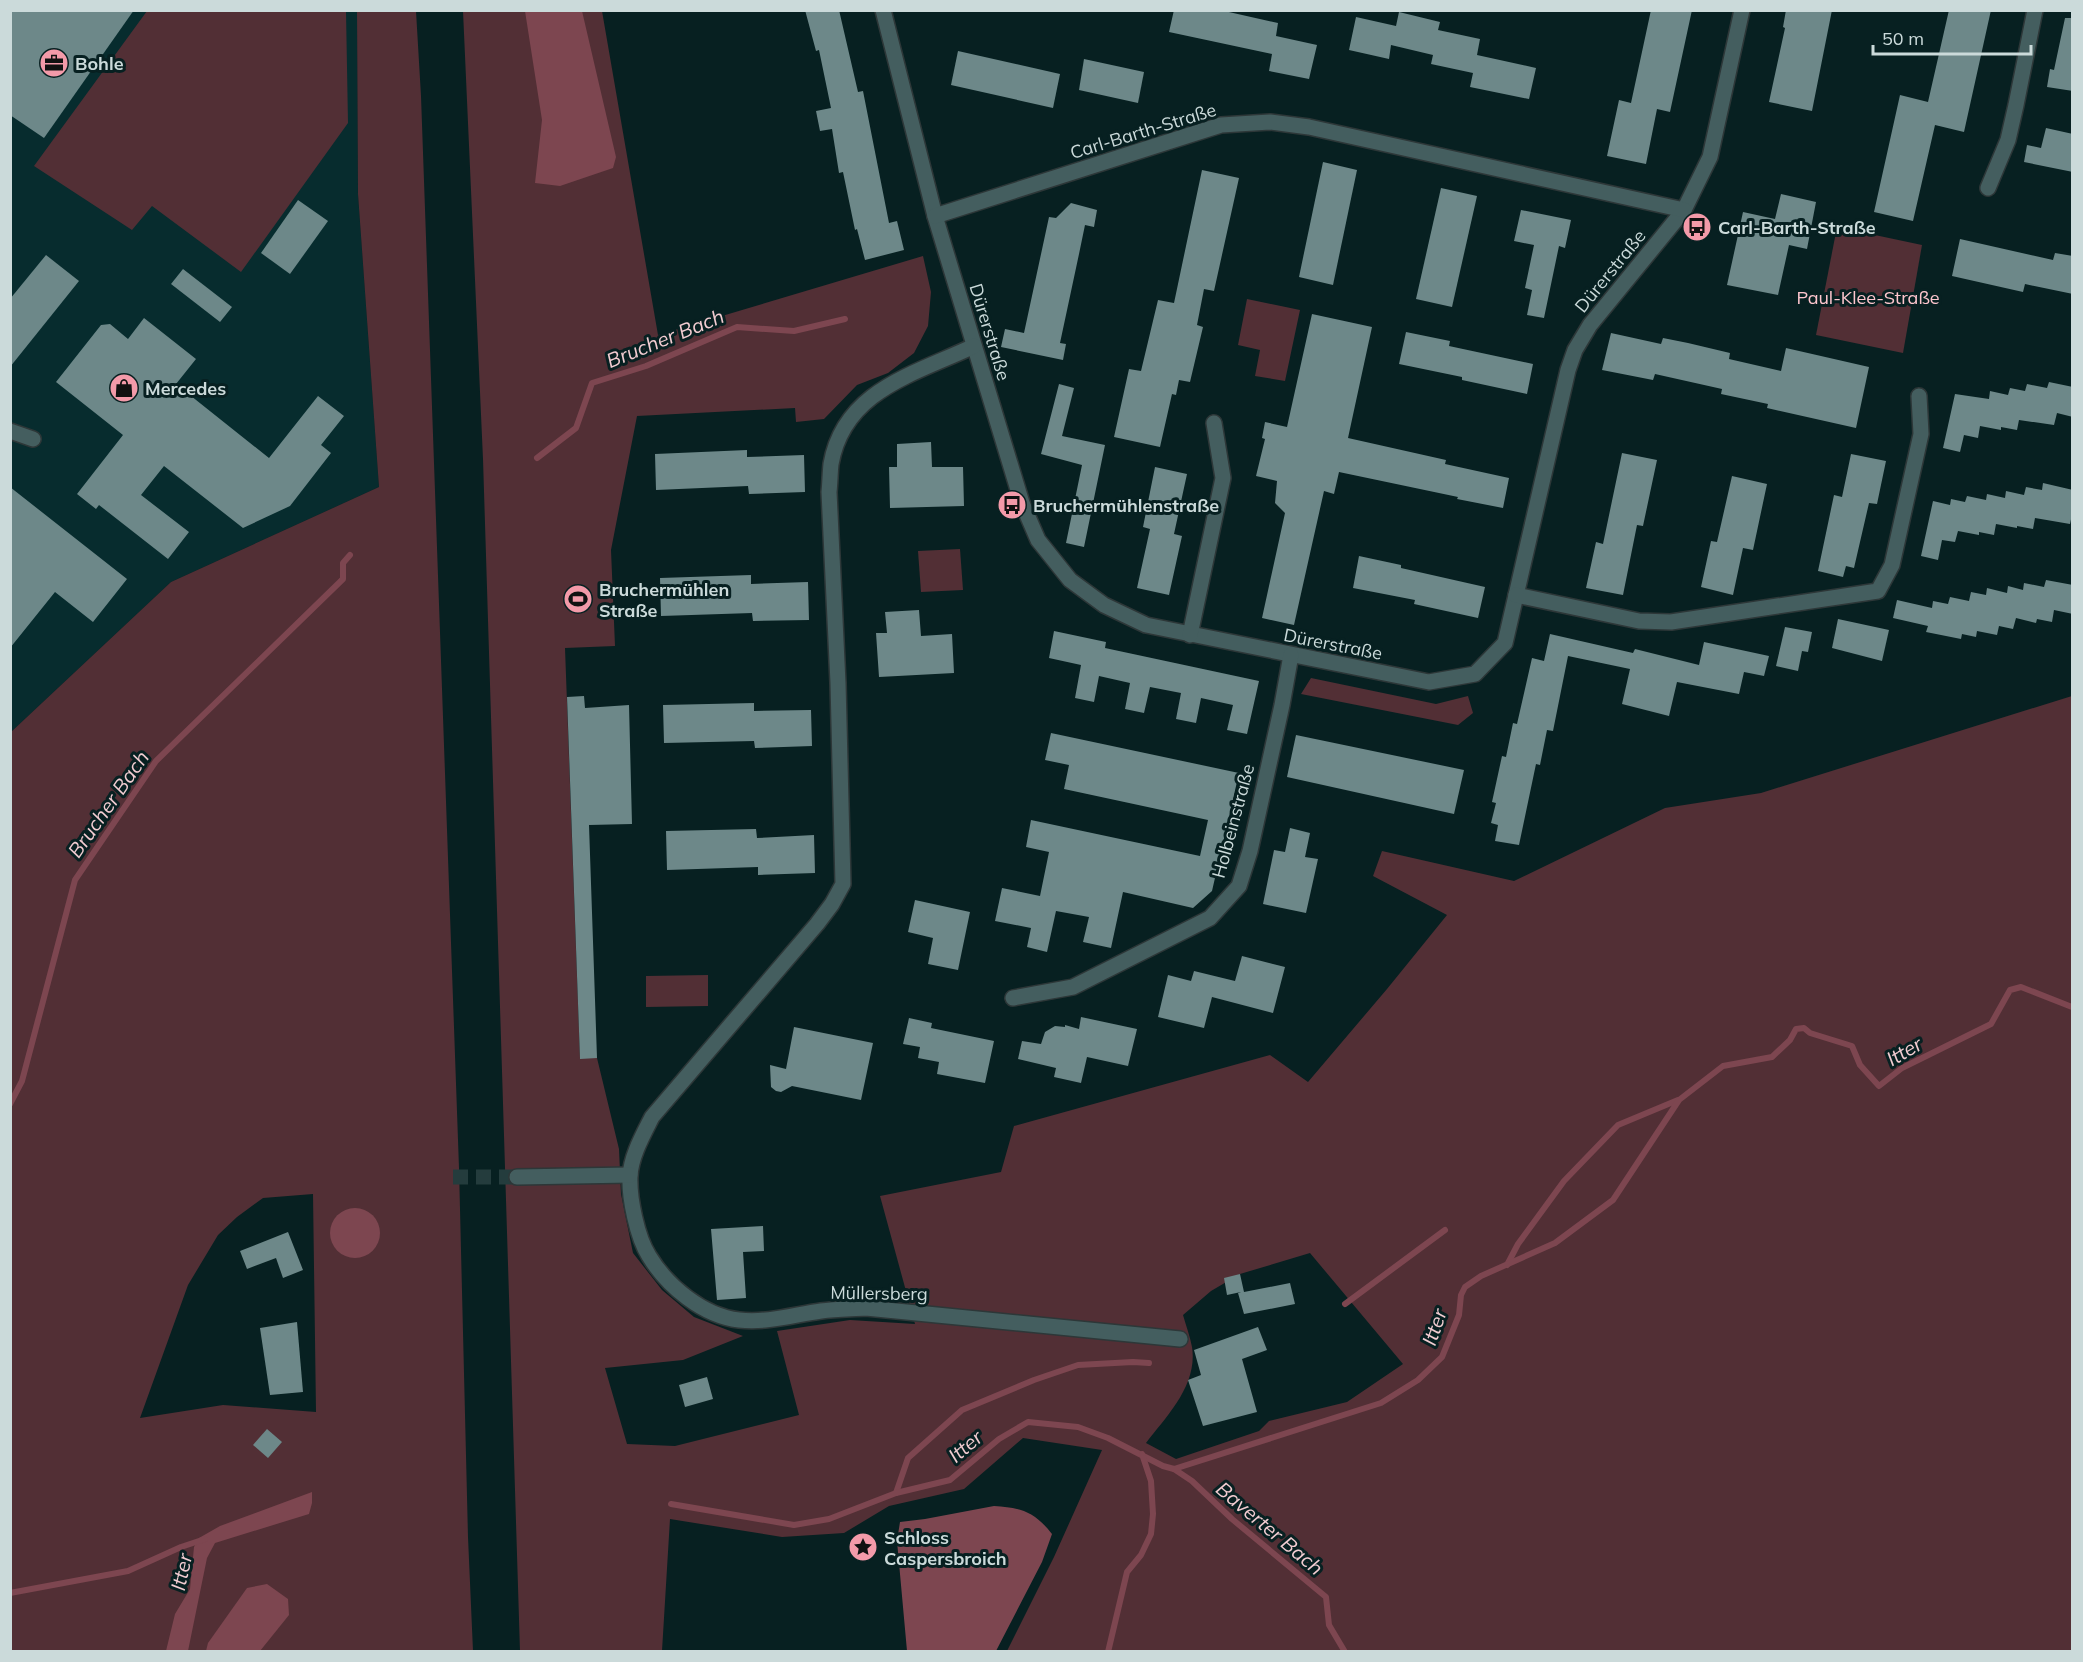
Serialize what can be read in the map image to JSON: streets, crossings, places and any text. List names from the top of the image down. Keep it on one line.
{"streets":{"street":["Carl-Barth-Straße","Dürerstraße","Holbeinstraße","Müllersberg"]},"crossings":[["Carl-Barth-Straße","Dürerstraße"],["Dürerstraße","Holbeinstraße"]],"water":["Brucher Bach","Itter","Baverter Bach"],"parks":["Paul-Klee-Straße"],"places":{"office":["Bohle"],"bus stop":["Carl-Barth-Straße","Bruchermühlenstraße"],"shop":["Mercedes"],"sports":["Bruchermühlen Straße"],"place":["Schloss Caspersbroich"]},"scale_bar":"50 m"}
